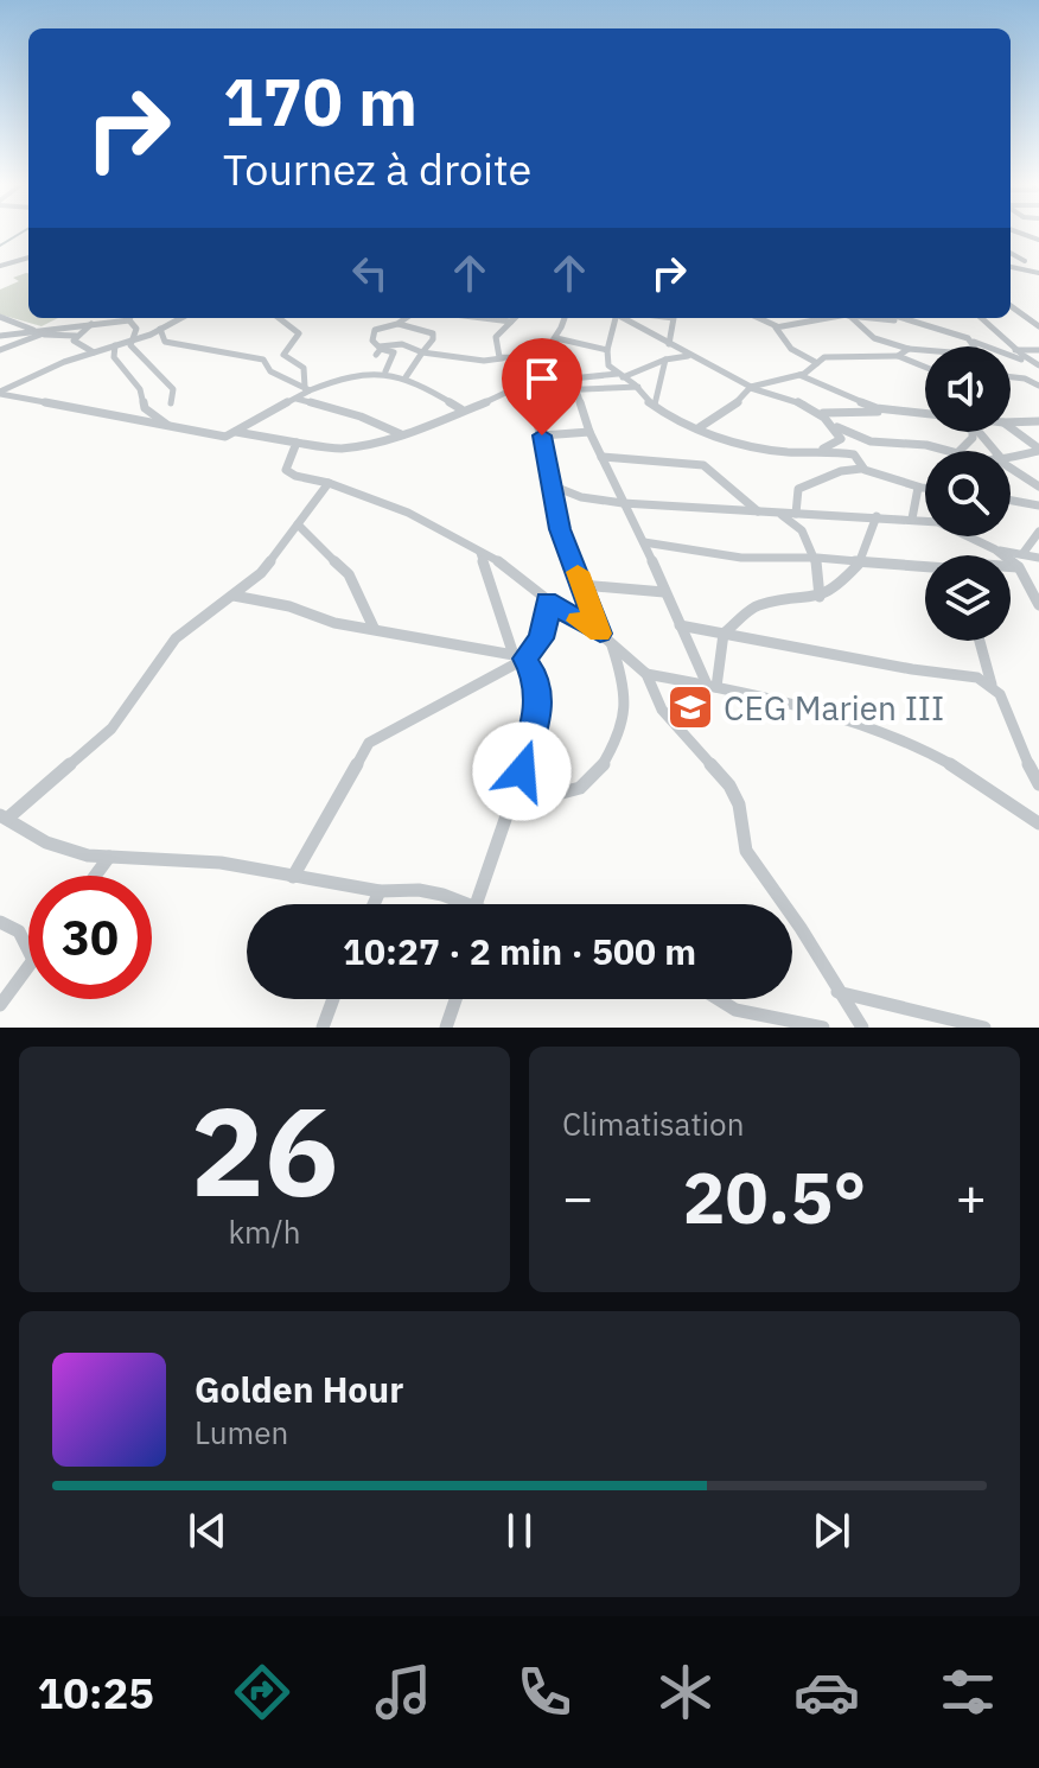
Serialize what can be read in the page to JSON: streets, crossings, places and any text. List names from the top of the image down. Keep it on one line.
{"places":{"school or university":["CEG Marien III"]},"page":{"turn":["170 m","Tournez à droite"],"limit":"30","trip":"10:27 · 2 min · 500 m","tile":[["26","km/h"],"Climatisation"],"heat":["−","20.5°","+"],"song":["Golden Hour","Lumen"],"tabs":"10:25"}}
